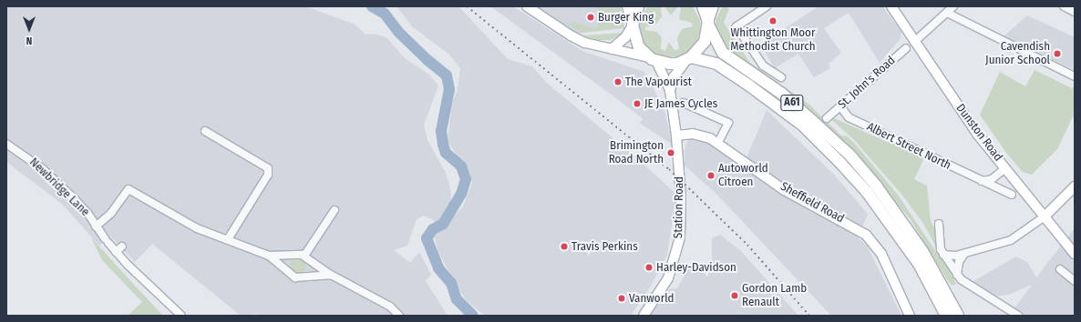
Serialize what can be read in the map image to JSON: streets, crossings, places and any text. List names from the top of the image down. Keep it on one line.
{"streets":{"highway":["A61"],"main road":["Dunston Road","Sheffield Road","Station Road"],"street":["St. John's Road","Albert Street North","Newbridge Lane"]},"crossings":[["St. John's Road","Albert Street North"],["A61","Station Road"],["Sheffield Road","Station Road"]],"places":["Burger King","Whittington Moor Methodist Church","Cavendish Junior School","The Vapourist","JE James Cycles","Brimington Road North","Autoworld Citroen","Travis Perkins","Harley-Davidson","Gordon Lamb Renault","Vanworld"],"north":"bottom"}
